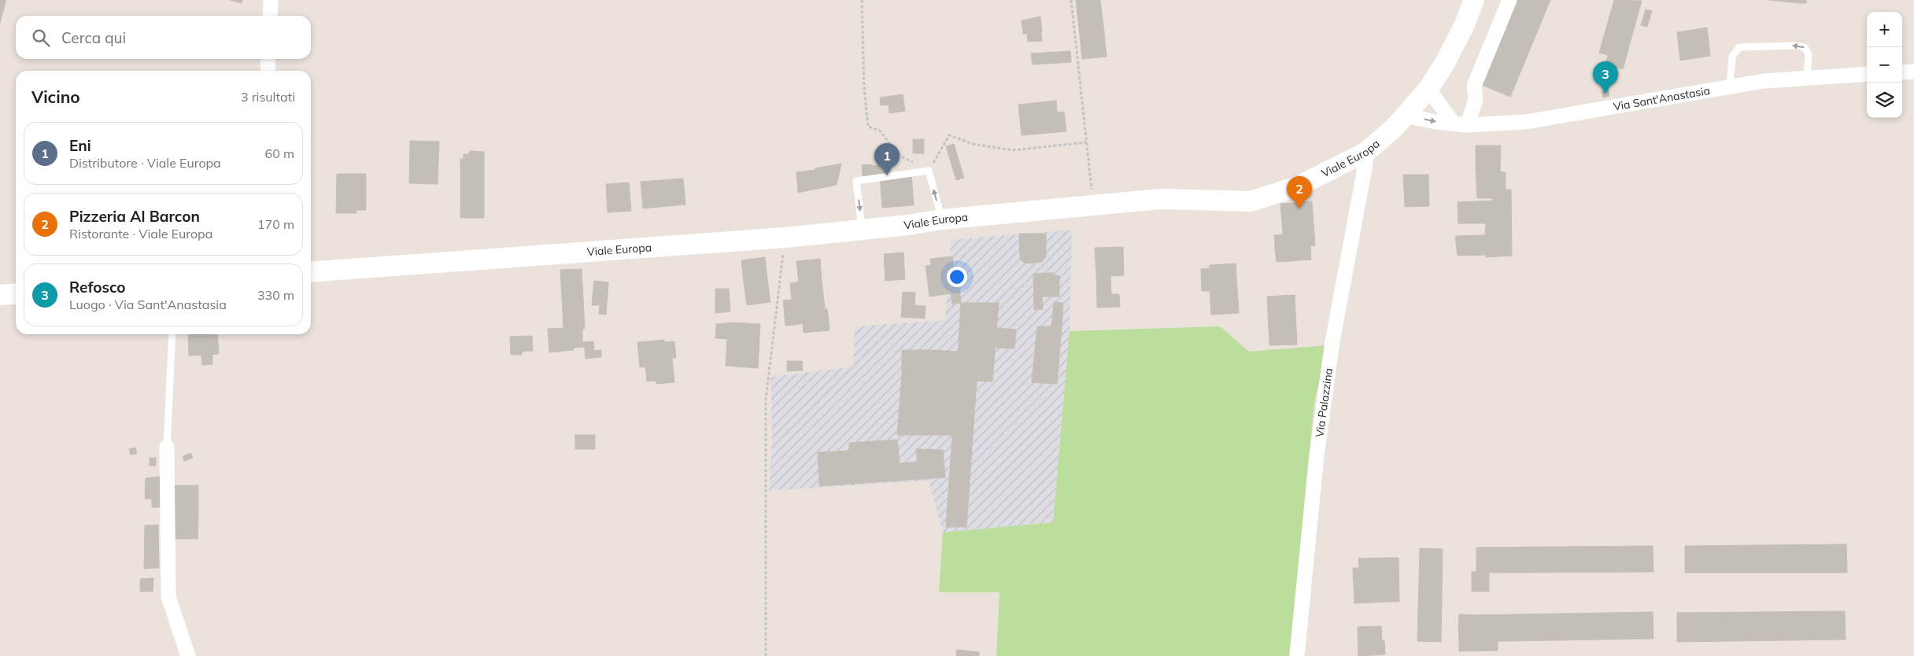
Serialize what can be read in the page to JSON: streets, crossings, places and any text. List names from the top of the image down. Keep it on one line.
{"streets":{"main road":["Viale Europa"],"street":["Via Sant'Anastasia","Via Palazzina"]},"crossings":[["Via Sant'Anastasia","Viale Europa"],["Viale Europa","Via Palazzina"]],"page":{"map_buttons":["+","−"],"search":"Cerca qui","pins":["3","1","2"],"heading":["Vicino","3 risultati"],"list":[{"mark":"1","name":"Eni","note":"Distributore · Viale Europa","value":"60 m"},{"mark":"2","name":"Pizzeria Al Barcon","note":"Ristorante · Viale Europa","value":"170 m"},{"mark":"3","name":"Refosco","note":"Luogo · Via Sant'Anastasia","value":"330 m"}]}}
